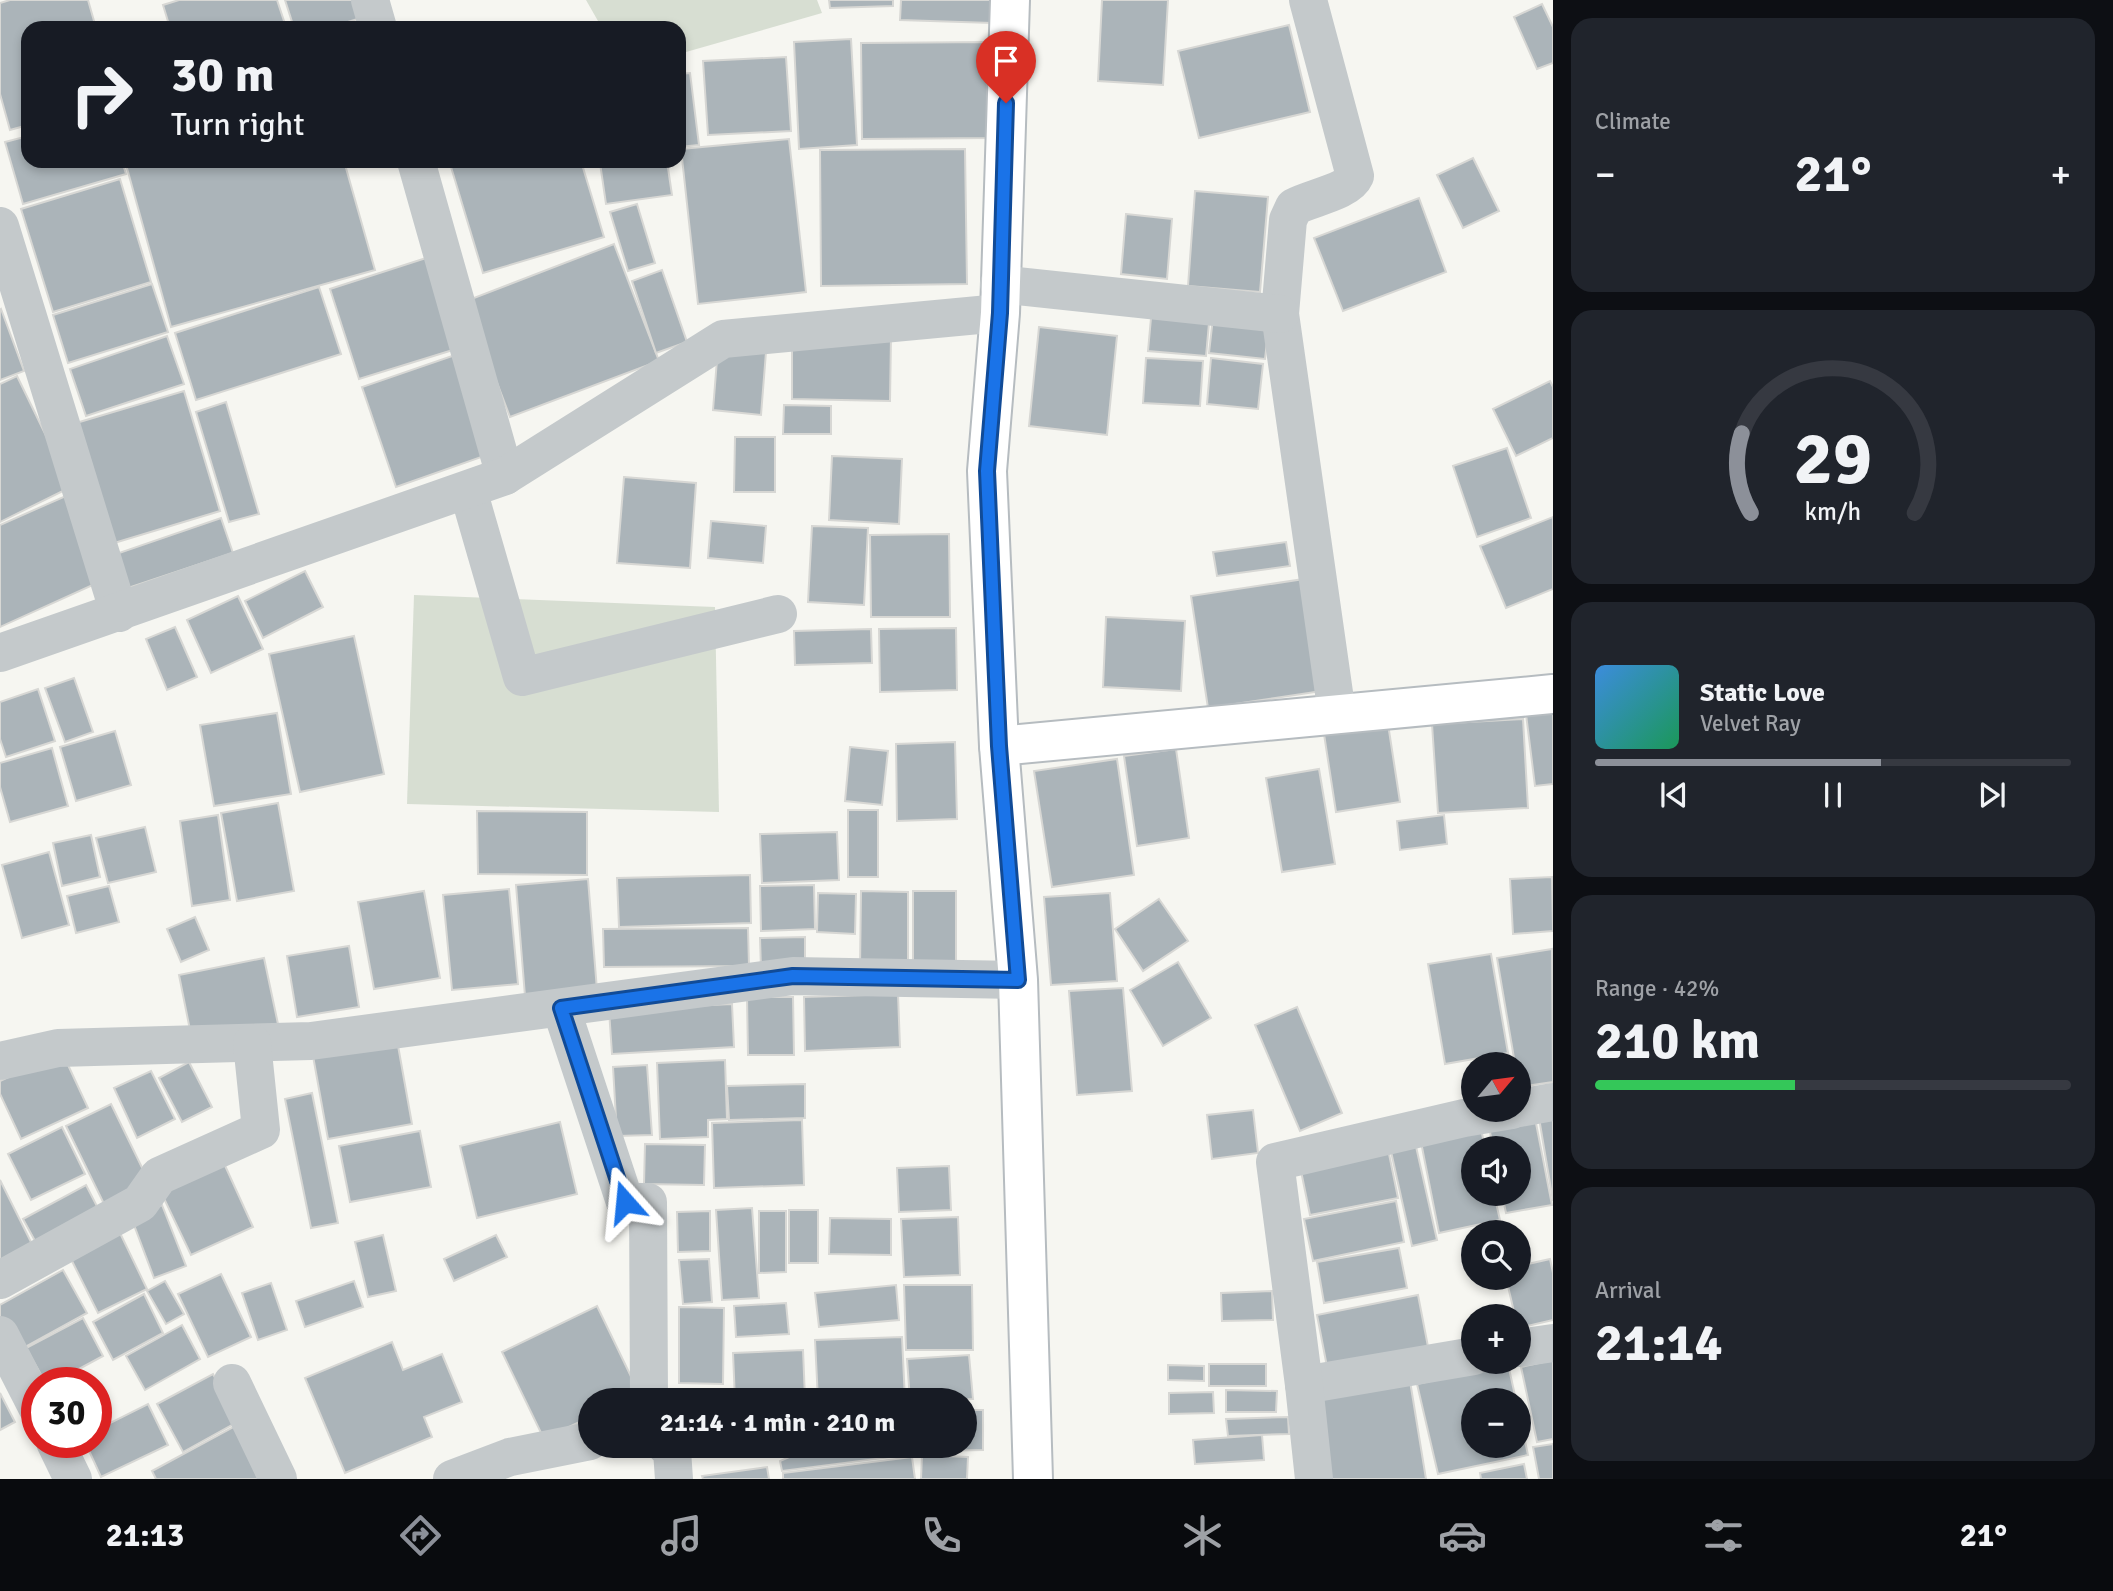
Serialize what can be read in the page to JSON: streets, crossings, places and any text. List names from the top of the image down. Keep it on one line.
{"north":"top right","page":{"tile":["Climate",["Range · 42%","210 km"],["Arrival","21:14"]],"turn":["30 m","Turn right"],"heat":["−","21°","+"],"song":["Static Love","Velvet Ray"],"map_buttons":["+","−"],"limit":"30","trip":"21:14 · 1 min · 210 m","tabs":["21:13","21°"],"gauge":["29","km/h"]}}
